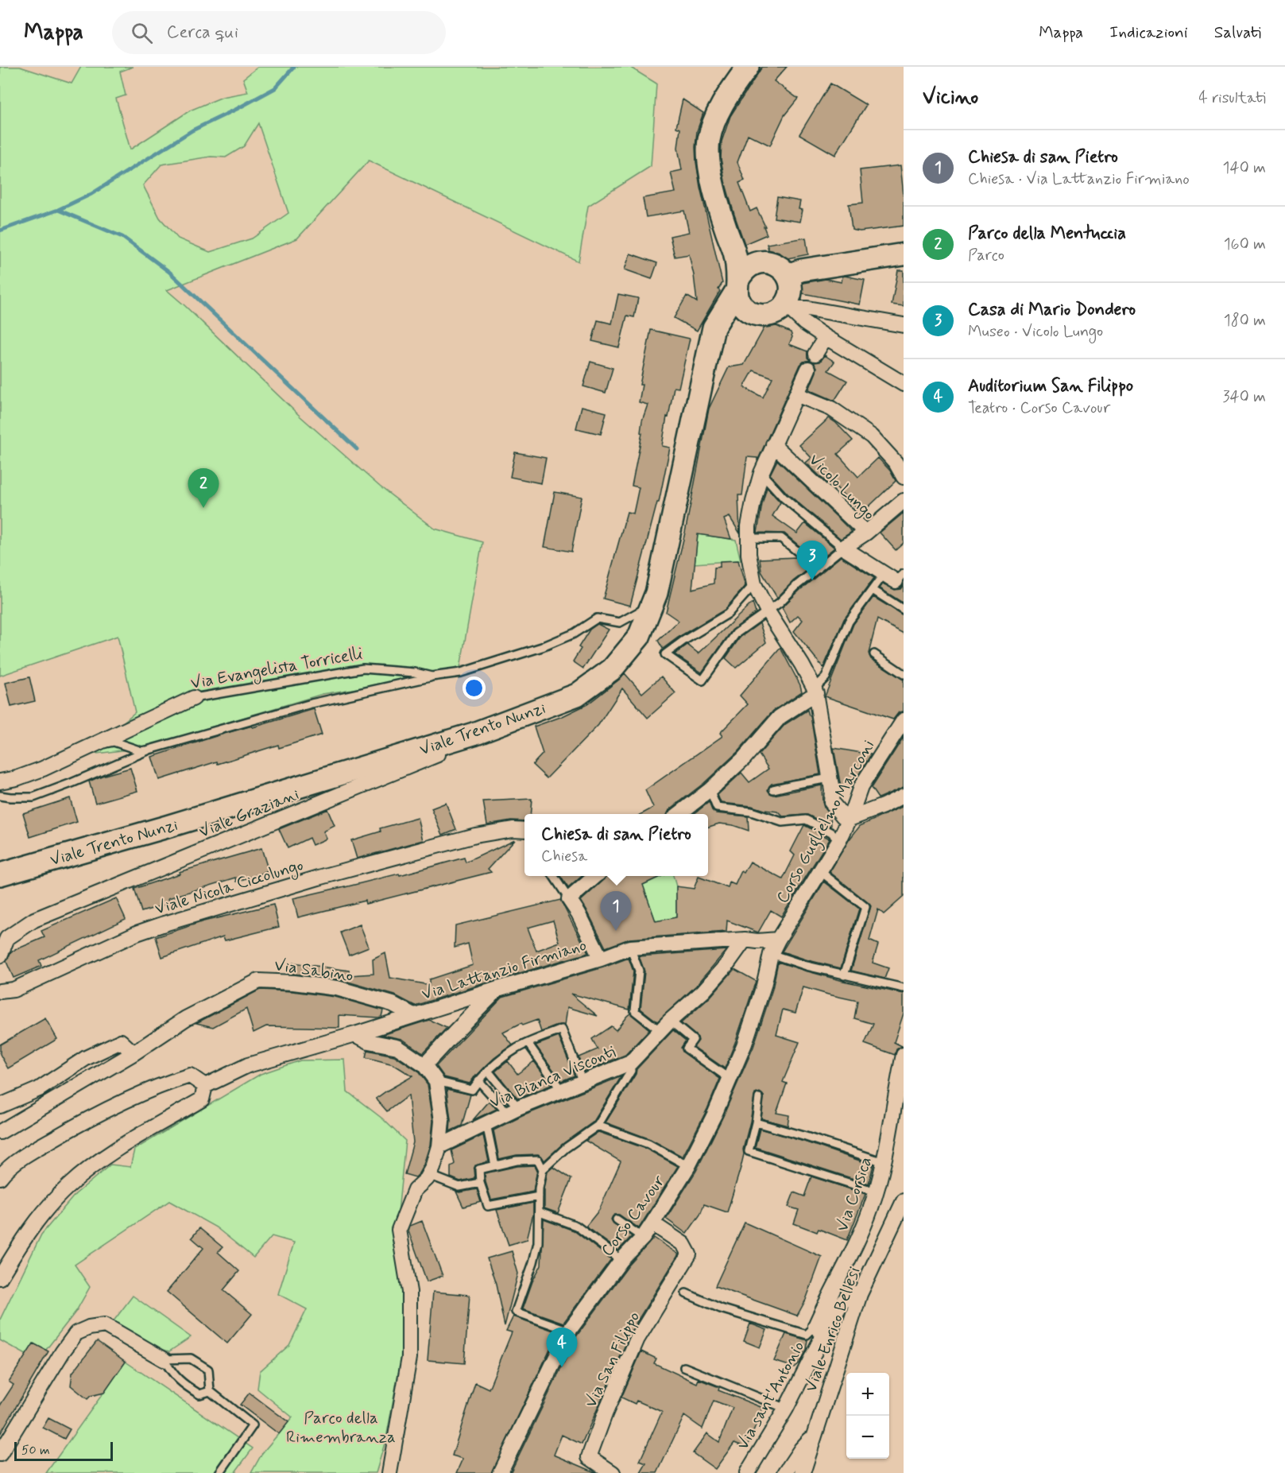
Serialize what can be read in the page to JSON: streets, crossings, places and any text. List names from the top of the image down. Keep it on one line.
{"streets":{"main road":["Viale Trento Nunzi"],"street":["Vicolo Lungo","Via Evangelista Torricelli","Viale Graziani","Corso Guglielmo Marconi","Viale Nicola Ciccolungo","Via Lattanzio Firmiano","Via Sabino","Via Bianca Visconti","Via Corsica","Corso Cavour","Viale Enrico Bellesi","Via San Filippo","Via sant'Antonio"]},"crossings":[["Via Evangelista Torricelli","Viale Trento Nunzi"],["Viale Trento Nunzi","Viale Graziani"],["Corso Guglielmo Marconi","Via Lattanzio Firmiano"],["Corso Guglielmo Marconi","Corso Cavour"],["Via Lattanzio Firmiano","Via Sabino"],["Via Lattanzio Firmiano","Via Bianca Visconti"],["Via Lattanzio Firmiano","Corso Cavour"],["Via Corsica","Via sant'Antonio"],["Corso Cavour","Via San Filippo"]],"parks":["Parco della Rimembranza"],"scale_bar":"50 m","page":{"header":"Mappa","search":"Cerca qui","nav":["Mappa","Indicazioni","Salvati"],"heading":["Vicino","4 risultati"],"list":[{"mark":"1","name":"Chiesa di san Pietro","note":"Chiesa · Via Lattanzio Firmiano","value":"140 m"},{"mark":"2","name":"Parco della Mentuccia","note":"Parco","value":"160 m"},{"mark":"3","name":"Casa di Mario Dondero","note":"Museo · Vicolo Lungo","value":"180 m"},{"mark":"4","name":"Auditorium San Filippo","note":"Teatro · Corso Cavour","value":"340 m"}],"pins":["2","3","1","4"],"popup":["Chiesa di san Pietro","Chiesa"],"map_buttons":["+","−"],"scale":"50 m"}}
